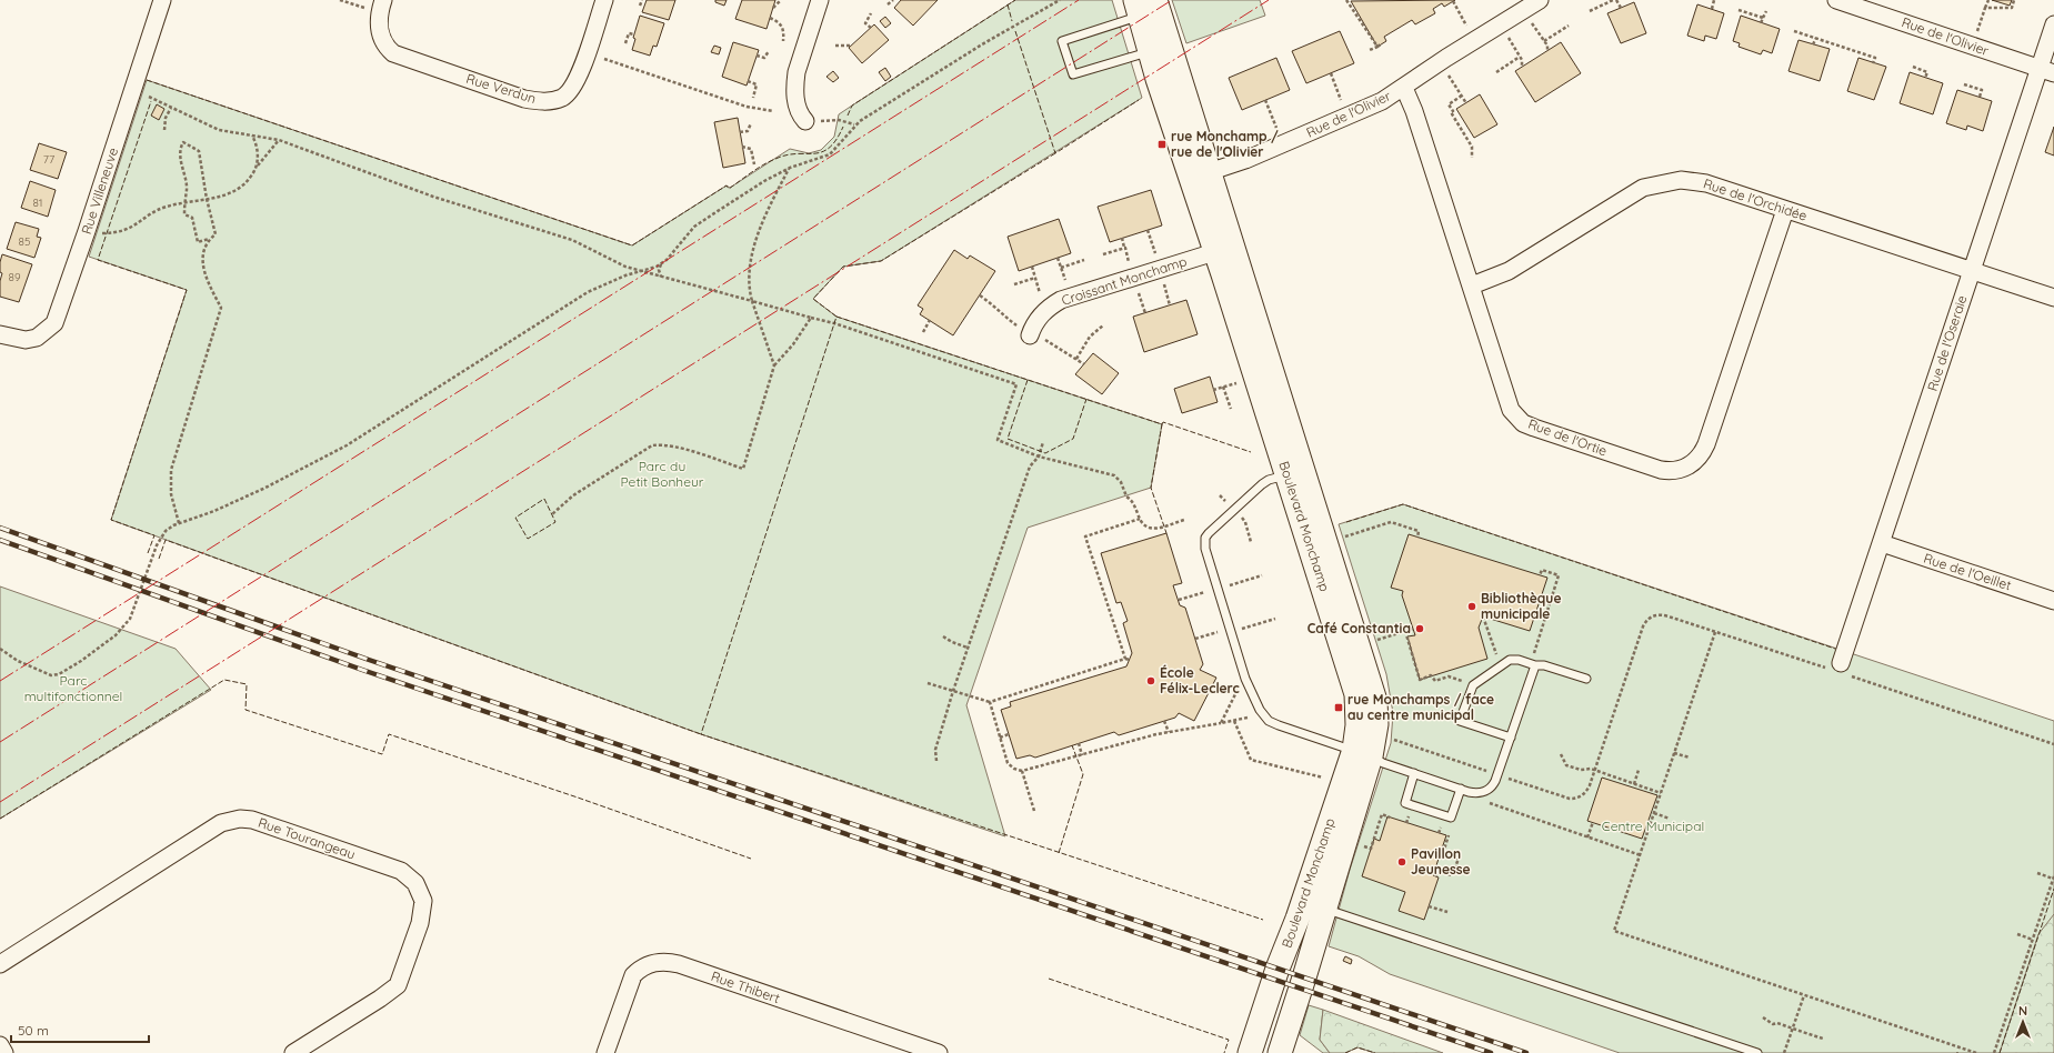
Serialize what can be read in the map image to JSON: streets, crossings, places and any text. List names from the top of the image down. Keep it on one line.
{"streets":{"street":["Rue de l'Olivier","Rue Verdun","Rue Villeneuve","Rue de l'Orchidée","Croissant Monchamp","Rue de l'Oseraie","Rue de l'Ortie","Boulevard Monchamp","Rue de l'Oeillet","Rue Tourangeau","Rue Thibert"]},"crossings":[["Rue de l'Olivier","Rue de l'Oseraie"],["Rue de l'Olivier","Rue de l'Ortie"],["Rue de l'Olivier","Boulevard Monchamp"],["Rue de l'Orchidée","Rue de l'Oseraie"],["Rue de l'Orchidée","Rue de l'Ortie"],["Croissant Monchamp","Boulevard Monchamp"],["Rue de l'Oseraie","Rue de l'Oeillet"]],"parks":["Parc du Petit Bonheur","Parc multifonctionnel","Centre Municipal"],"places":{"transit":["rue Monchamp / rue de l'Olivier","rue Monchamps / face au centre municipal"],"other":["Bibliothèque municipale","Café Constantia","École Félix-Leclerc","Pavillon Jeunesse"]},"house_numbers":["77","81","85","89"],"scale_bar":"50 m","north":"top"}
